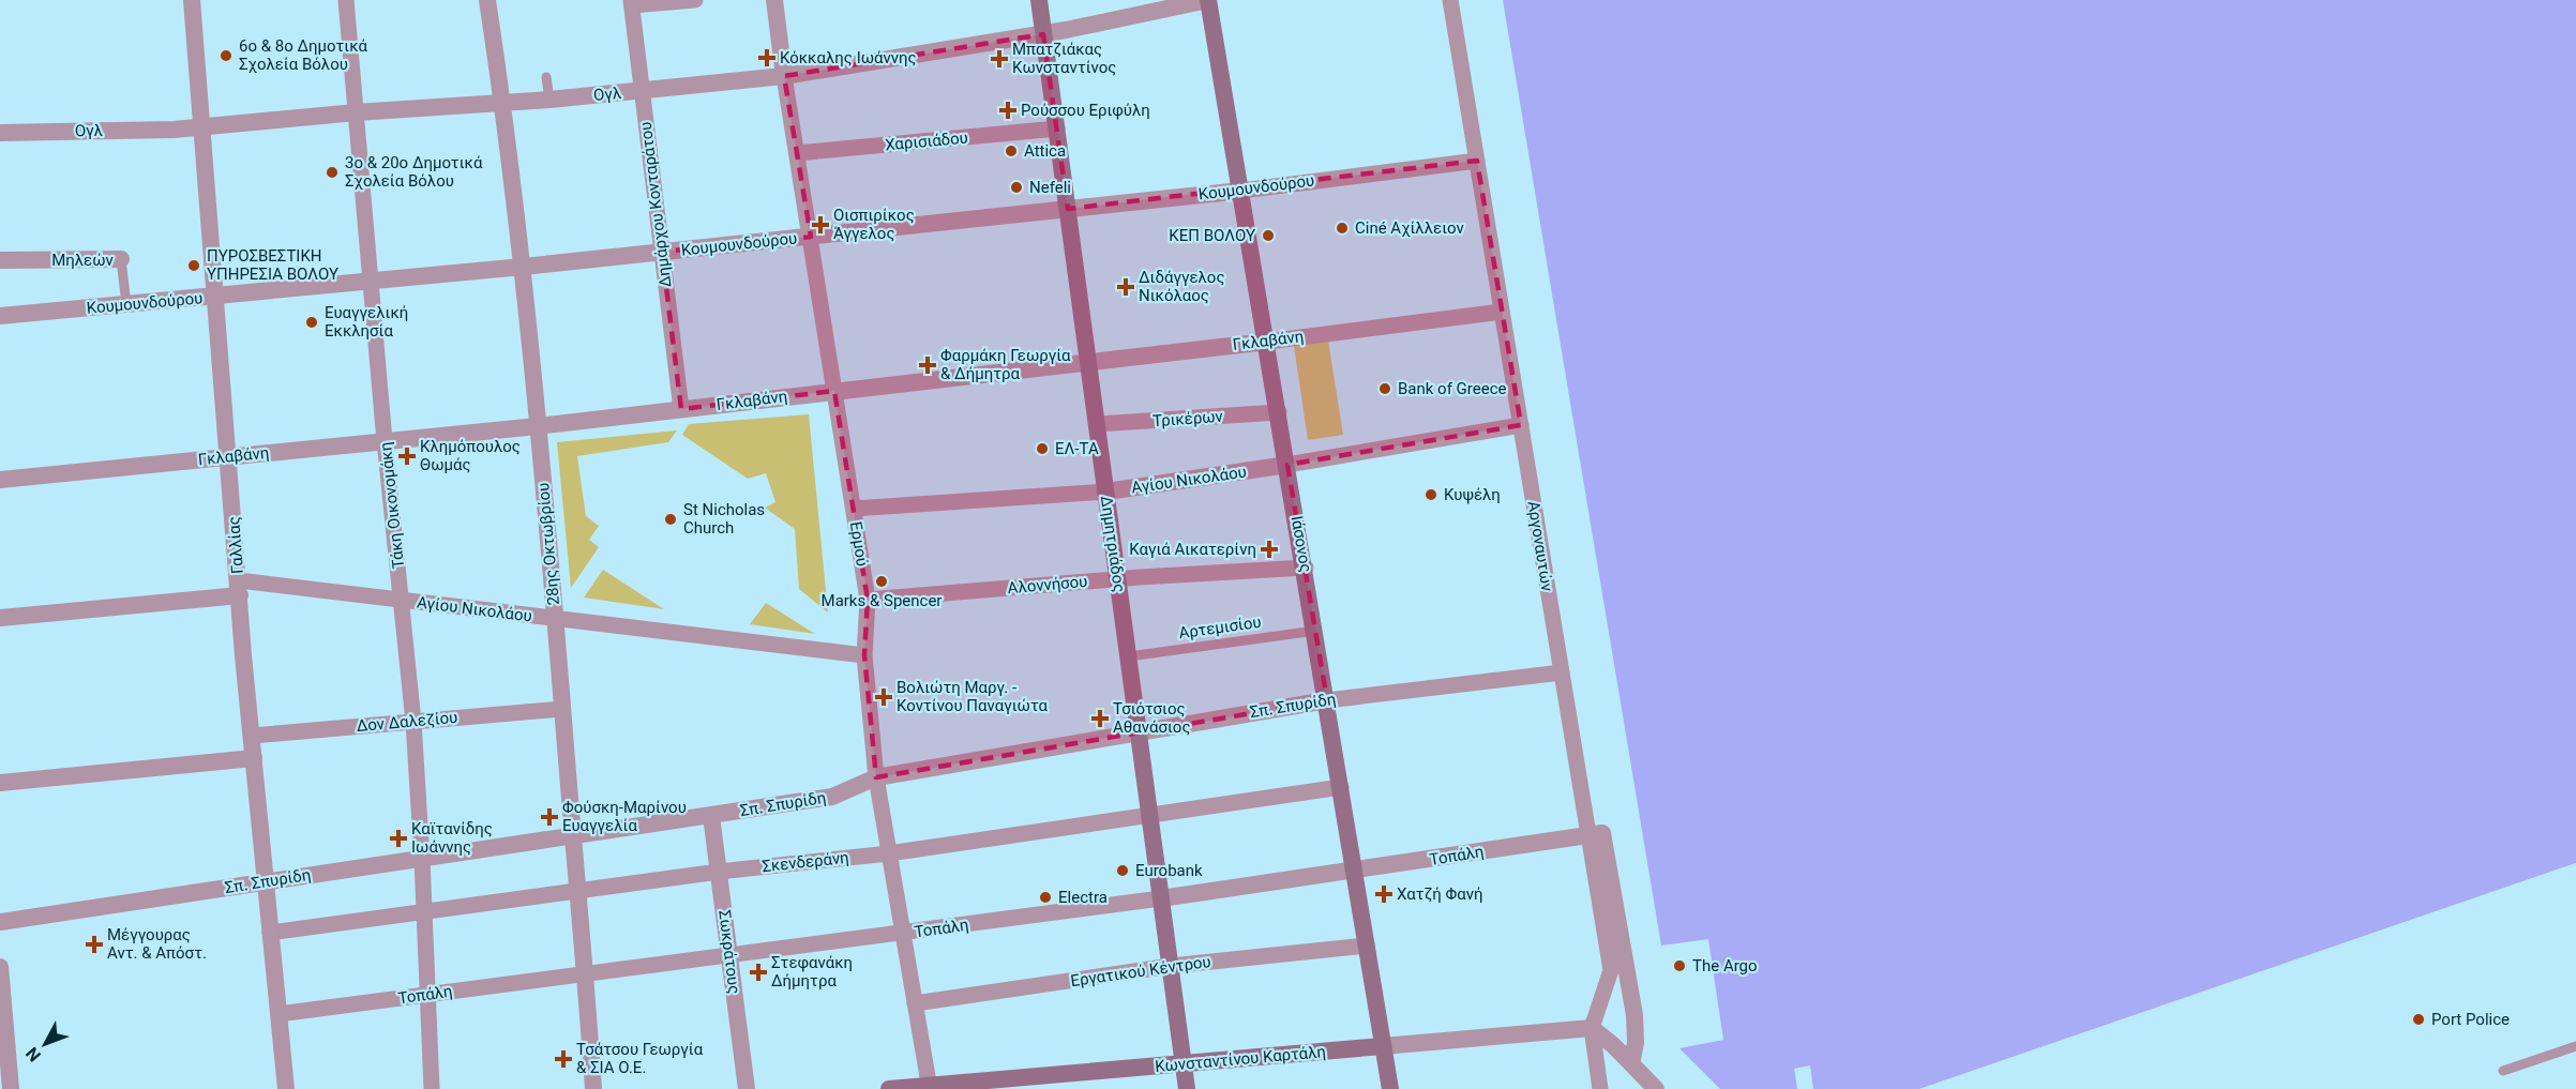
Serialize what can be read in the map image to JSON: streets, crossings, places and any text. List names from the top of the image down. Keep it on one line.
{"streets":{"main road":["Δημητριάδος","Ιάσονος","Κωνσταντίνου Καρτάλη"],"street":["Ογλ","Χαρισιάδου","Κουμουνδούρου","Δημάρχου Κονταράτου","Μηλεών","Γκλαβάνη","Τρικέρων","Αγίου Νικολάου","Τάκη Οικονομάκη","28ης Οκτωβρίου","Ερμού","Γαλλίας","Αργοναυτών","Αλοννήσου","Σπ. Σπυρίδη","Δον Δαλεζίου","Τοπάλη","Σκενδεράνη","Σωκράτους","Εργατικού Κέντρου"],"lane":["Αρτεμισίου"]},"crossings":[["Ογλ","Δημάρχου Κονταράτου"],["Ογλ","Τάκη Οικονομάκη"],["Ογλ","28ης Οκτωβρίου"],["Ογλ","Ερμού"],["Ογλ","Δημητριάδος"],["Ογλ","Ιάσονος"],["Ογλ","Γαλλίας"],["Χαρισιάδου","Ερμού"],["Χαρισιάδου","Δημητριάδος"],["Κουμουνδούρου","Δημάρχου Κονταράτου"],["Κουμουνδούρου","Μηλεών"],["Κουμουνδούρου","Τάκη Οικονομάκη"],["Κουμουνδούρου","28ης Οκτωβρίου"],["Κουμουνδούρου","Ερμού"],["Κουμουνδούρου","Δημητριάδος"],["Κουμουνδούρου","Ιάσονος"],["Κουμουνδούρου","Γαλλίας"],["Κουμουνδούρου","Αργοναυτών"],["Δημάρχου Κονταράτου","Γκλαβάνη"],["Γκλαβάνη","Τάκη Οικονομάκη"],["Γκλαβάνη","28ης Οκτωβρίου"],["Γκλαβάνη","Ερμού"],["Γκλαβάνη","Δημητριάδος"],["Γκλαβάνη","Ιάσονος"],["Γκλαβάνη","Γαλλίας"],["Γκλαβάνη","Αργοναυτών"],["Τρικέρων","Δημητριάδος"],["Τρικέρων","Ιάσονος"],["Αγίου Νικολάου","Τάκη Οικονομάκη"],["Αγίου Νικολάου","28ης Οκτωβρίου"],["Αγίου Νικολάου","Ερμού"],["Αγίου Νικολάου","Δημητριάδος"],["Αγίου Νικολάου","Ιάσονος"],["Αγίου Νικολάου","Γαλλίας"],["Αγίου Νικολάου","Αργοναυτών"],["Τάκη Οικονομάκη","Σπ. Σπυρίδη"],["Τάκη Οικονομάκη","Δον Δαλεζίου"],["Τάκη Οικονομάκη","Τοπάλη"],["Τάκη Οικονομάκη","Σκενδεράνη"],["28ης Οκτωβρίου","Σπ. Σπυρίδη"],["28ης Οκτωβρίου","Δον Δαλεζίου"],["28ης Οκτωβρίου","Τοπάλη"],["28ης Οκτωβρίου","Σκενδεράνη"],["Ερμού","Αλοννήσου"],["Ερμού","Σπ. Σπυρίδη"],["Ερμού","Τοπάλη"],["Ερμού","Σκενδεράνη"],["Ερμού","Εργατικού Κέντρου"],["Ερμού","Κωνσταντίνου Καρτάλη"],["Δημητριάδος","Αλοννήσου"],["Δημητριάδος","Αρτεμισίου"],["Δημητριάδος","Σπ. Σπυρίδη"],["Δημητριάδος","Τοπάλη"],["Δημητριάδος","Σκενδεράνη"],["Δημητριάδος","Εργατικού Κέντρου"],["Δημητριάδος","Κωνσταντίνου Καρτάλη"],["Ιάσονος","Αλοννήσου"],["Ιάσονος","Αρτεμισίου"],["Ιάσονος","Σπ. Σπυρίδη"],["Ιάσονος","Τοπάλη"],["Ιάσονος","Σκενδεράνη"],["Ιάσονος","Εργατικού Κέντρου"],["Ιάσονος","Κωνσταντίνου Καρτάλη"],["Γαλλίας","Σπ. Σπυρίδη"],["Γαλλίας","Δον Δαλεζίου"],["Γαλλίας","Τοπάλη"],["Γαλλίας","Σκενδεράνη"],["Αργοναυτών","Σπ. Σπυρίδη"],["Αργοναυτών","Τοπάλη"],["Αργοναυτών","Κωνσταντίνου Καρτάλη"],["Σπ. Σπυρίδη","Σωκράτους"],["Τοπάλη","Σωκράτους"],["Σκενδεράνη","Σωκράτους"]],"places":{"other":["6ο & 8ο Δημοτικά Σχολεία Βόλου","Attica","3ο & 20ο Δημοτικά Σχολεία Βόλου","Nefeli","Ciné Αχίλλειον","ΚΕΠ ΒΟΛΟΥ","ΠΥΡΟΣΒΕΣΤΙΚΗ ΥΠΗΡΕΣΙΑ ΒΟΛΟΥ","Ευαγγελική Εκκλησία","Bank of Greece","ΕΛ-ΤΑ","Κυψέλη","St Nicholas Church","Marks & Spencer","Eurobank","Electra","The Argo","Port Police"],"health":["Κόκκαλης Ιωάννης","Μπατζιάκας Κωνσταντίνος","Ρούσσου Εριφύλη","Οισπιρίκος Άγγελος","Διδάγγελος Νικόλαος","Φαρμάκη Γεωργία & Δήμητρα","Κλημόπουλος Θωμάς","Καγιά Αικατερίνη","Βολιώτη Μαργ. - Κοντίνου Παναγιώτα","Τσιότσιος Αθανάσιος","Φούσκη-Μαρίνου Ευαγγελία","Καϊτανίδης Ιωάννης","Χατζή Φανή","Μέγγουρας Αντ. & Απόστ.","Στεφανάκη Δήμητρα","Τσάτσου Γεωργία & ΣΙΑ Ο.Ε."]},"north":"bottom left"}
